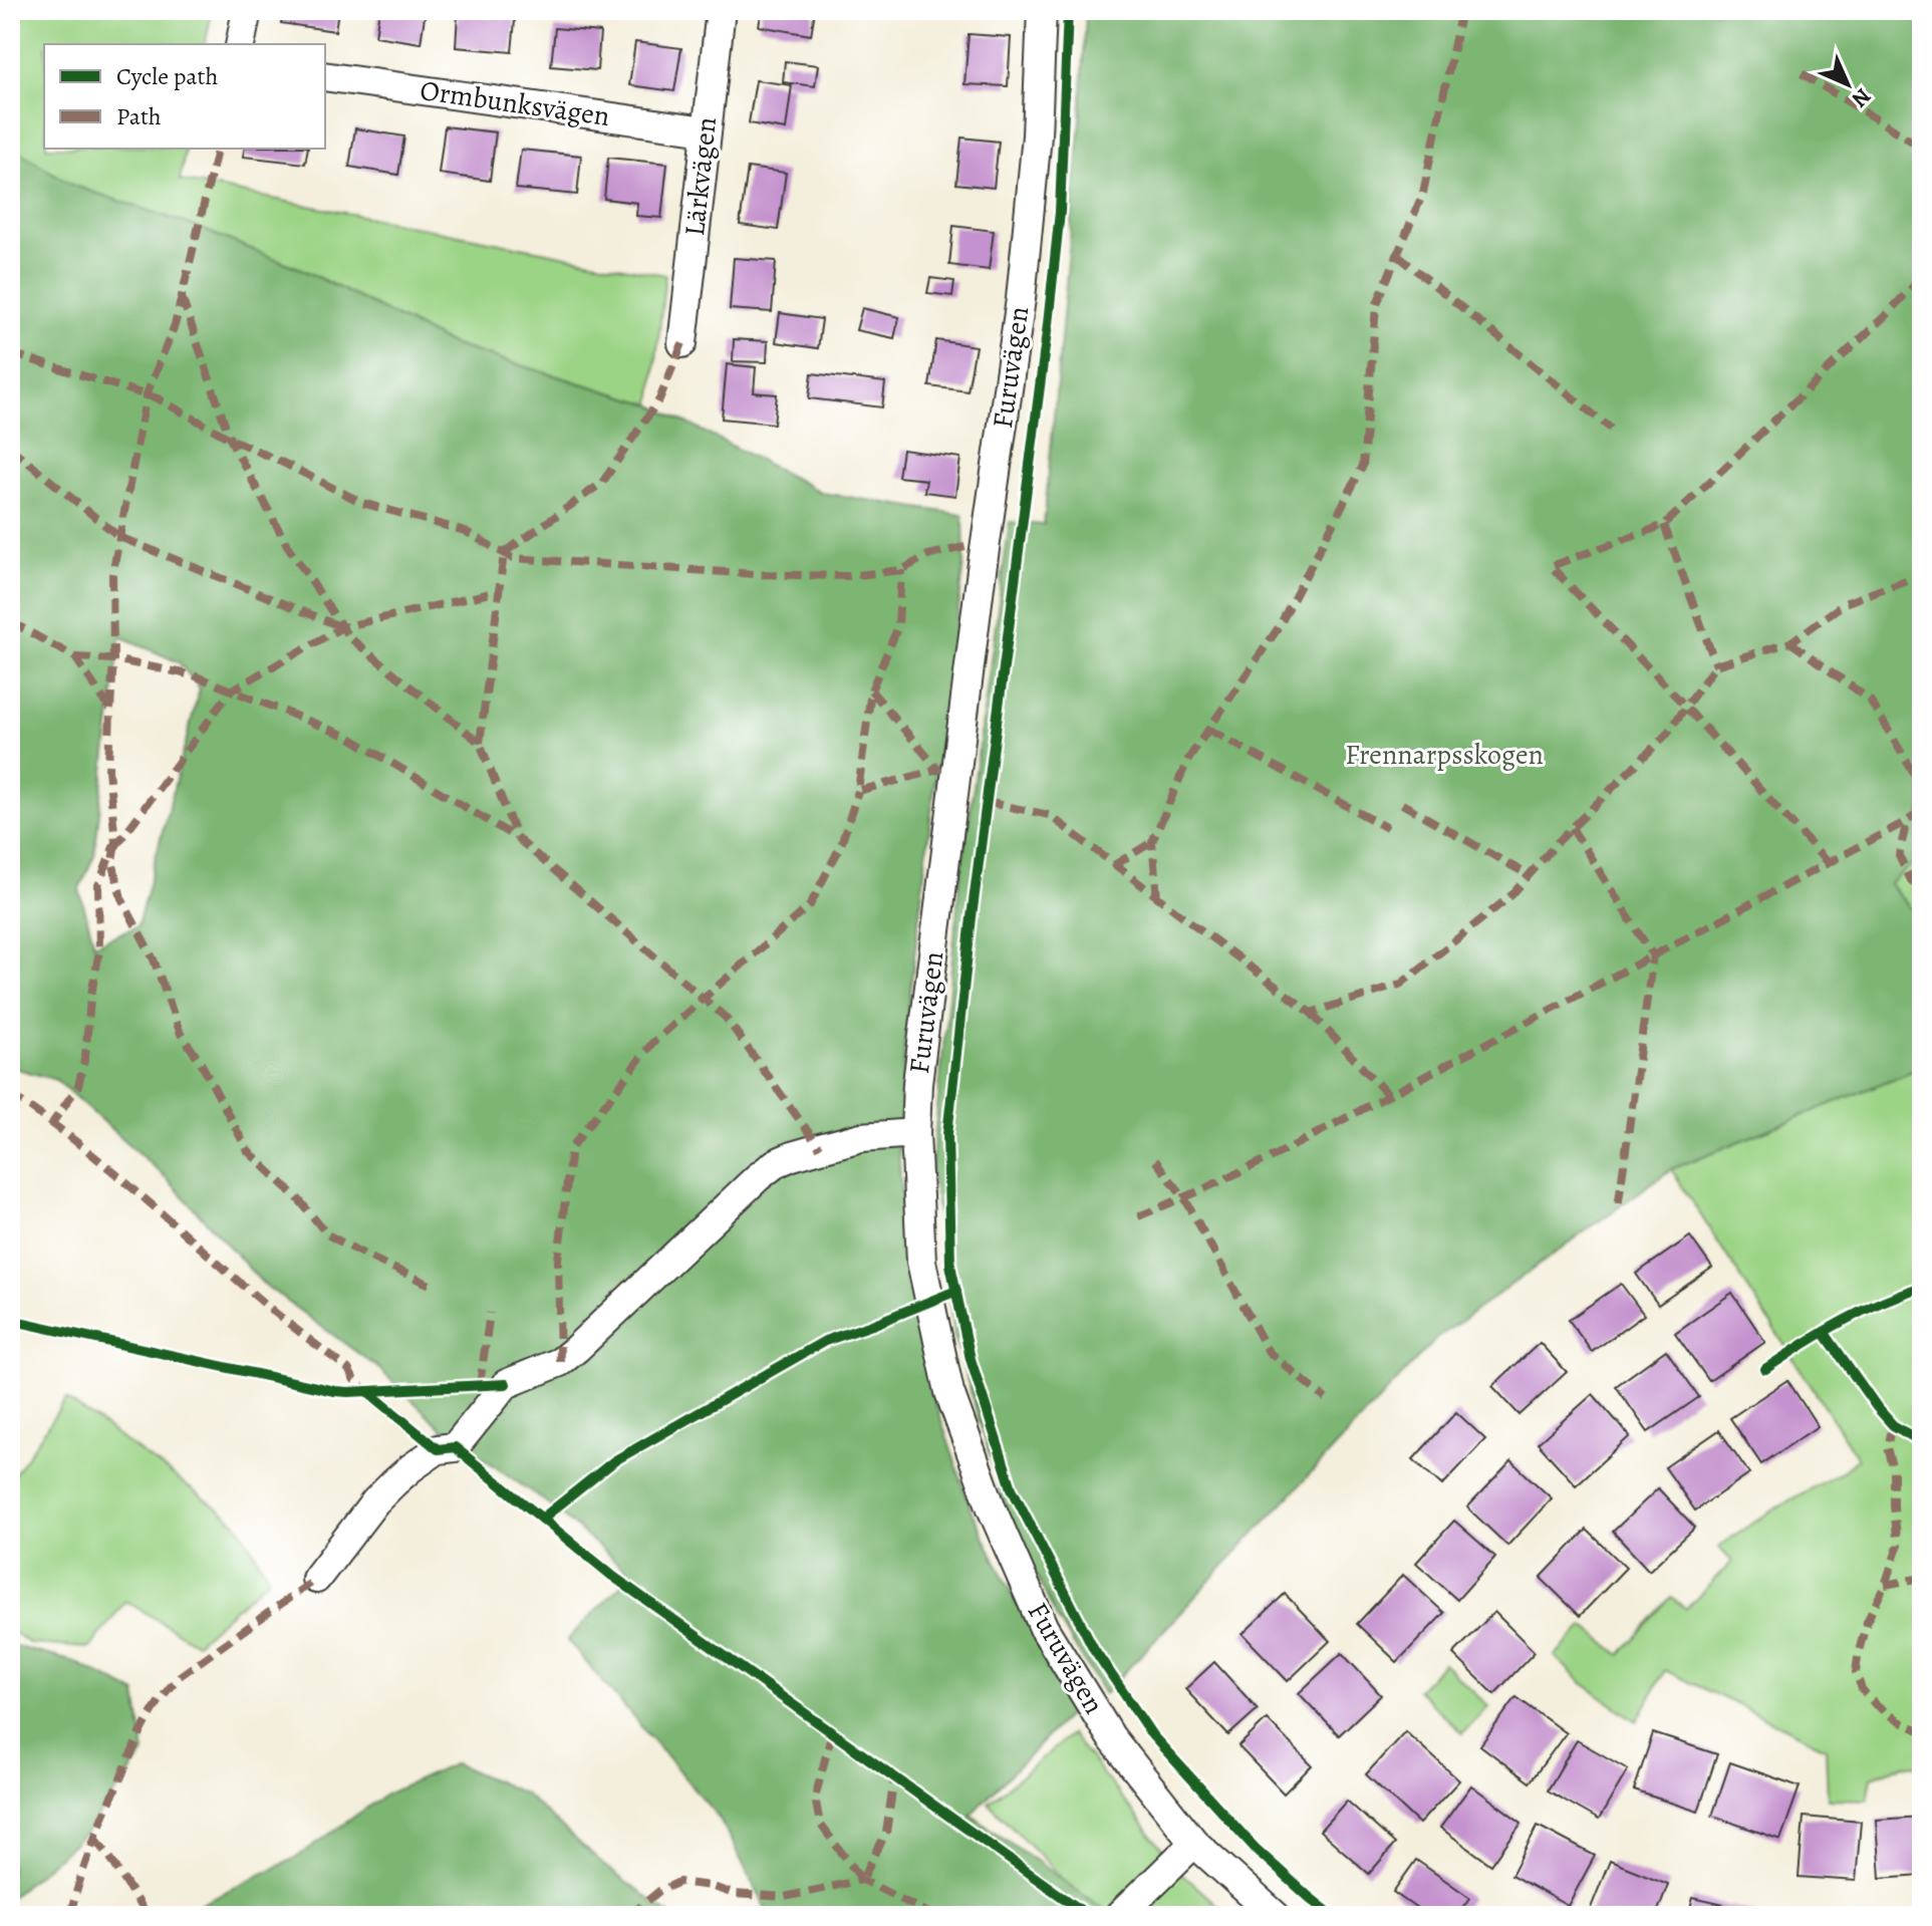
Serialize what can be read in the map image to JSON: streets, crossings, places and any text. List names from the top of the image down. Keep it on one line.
{"streets":{"street":["Ormbunksvägen","Lärkvägen","Furuvägen"]},"crossings":[["Ormbunksvägen","Lärkvägen"]],"parks":["Frennarpsskogen"],"legend":["Cycle path","Path"],"north":"bottom right"}
